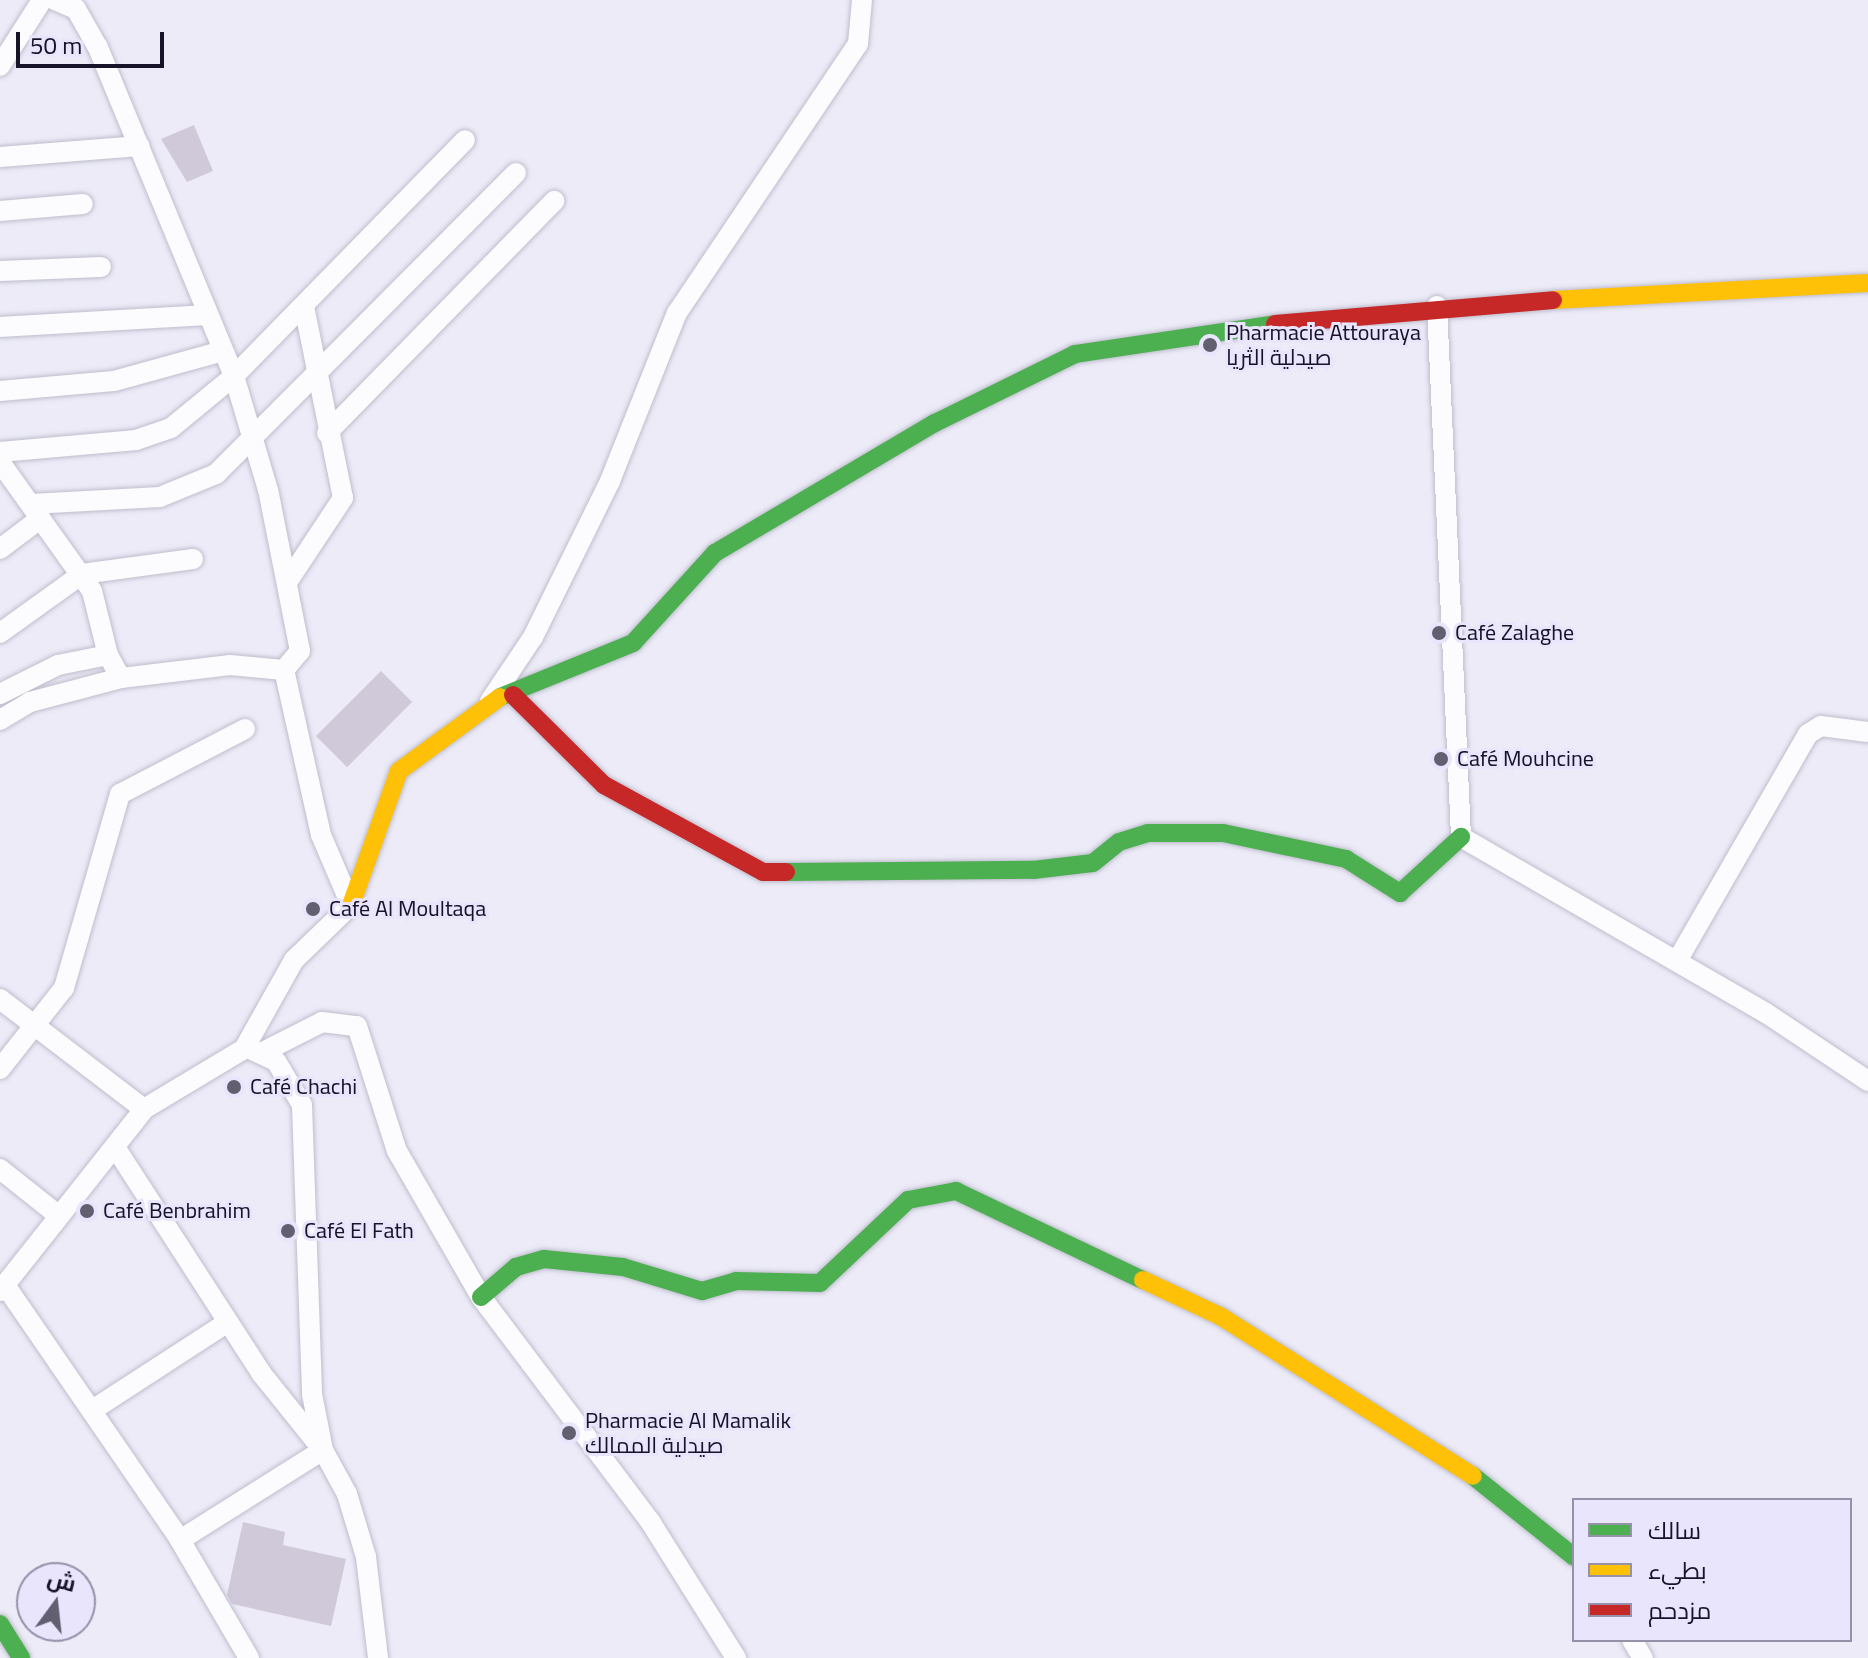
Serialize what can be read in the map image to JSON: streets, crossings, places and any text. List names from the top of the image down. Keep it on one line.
{"places":["Pharmacie Attouraya صيدلية الثريا","Café Zalaghe","Café Mouhcine","Café Al Moultaqa","Café Chachi","Café Benbrahim","Café El Fath","Pharmacie Al Mamalik صيدلية الممالك"],"legend":["سالك","بطيء","مزدحم"],"scale_bar":"50 m","north":"top"}
